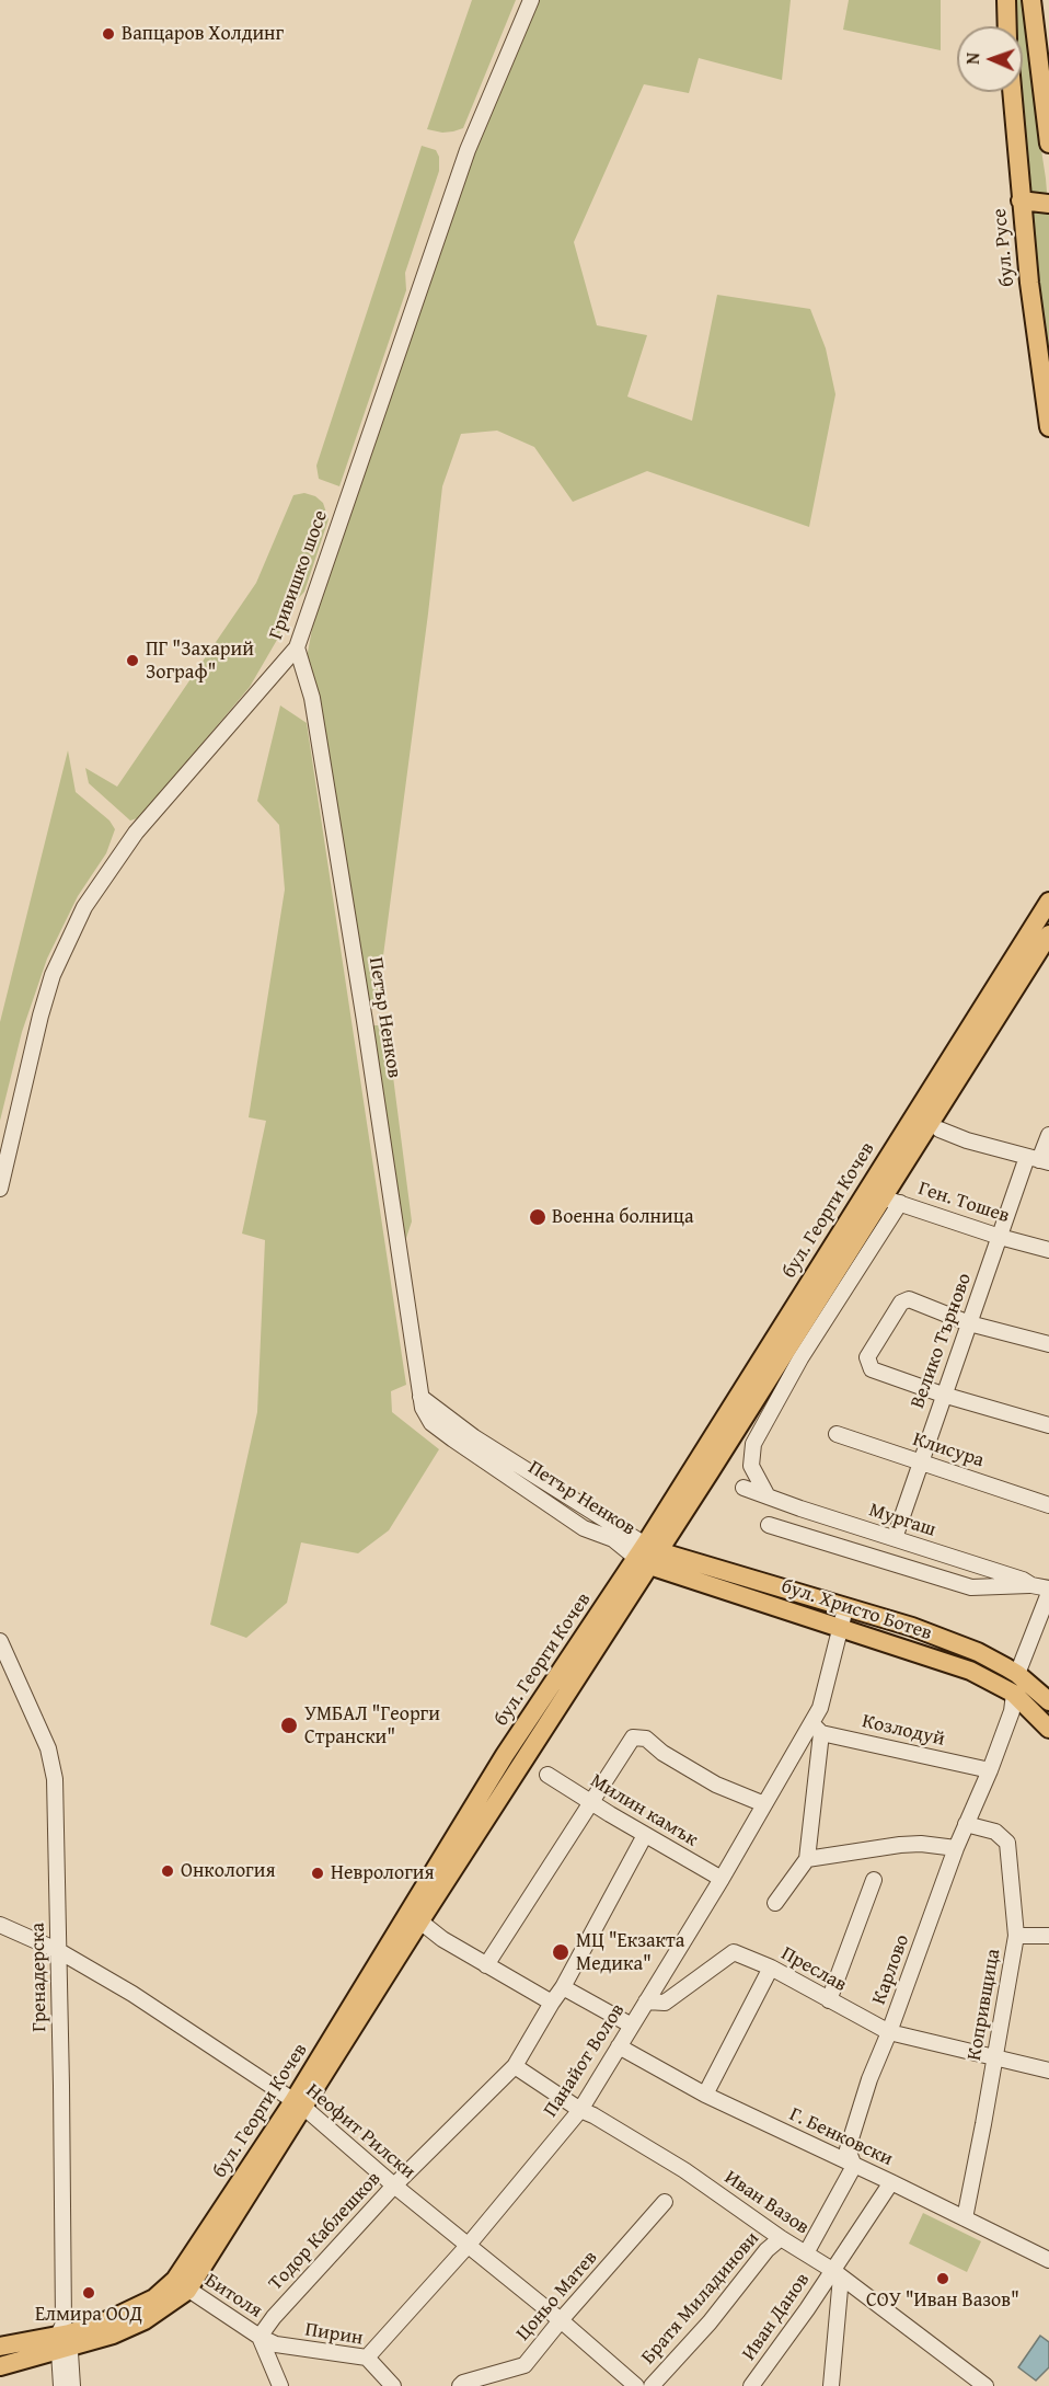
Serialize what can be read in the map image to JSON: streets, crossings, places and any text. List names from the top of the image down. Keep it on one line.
{"streets":{"main road":["бул. Русе","бул. Георги Кочев","бул. Христо Ботев"],"street":["Гривишко шосе","Петър Ненков","Ген. Тошев","Велико Търново","Клисура","Мургаш","Козлодуй","Милин камък","Преслав","Карлово","Гренадерска","Копривщица","Панайот Волов","Неофит Рилски","Г. Бенковски","Иван Вазов","Тодор Каблешков","Битоля","Цоньо Матев","Братя Миладинови","Иван Данов","Пирин"]},"crossings":[["Гривишко шосе","Петър Ненков"],["Петър Ненков","бул. Георги Кочев"],["Петър Ненков","бул. Христо Ботев"],["Ген. Тошев","бул. Георги Кочев"],["Ген. Тошев","Велико Търново"],["бул. Георги Кочев","бул. Христо Ботев"],["бул. Георги Кочев","Гренадерска"],["бул. Георги Кочев","Неофит Рилски"],["бул. Георги Кочев","Битоля"],["Велико Търново","Клисура"],["Велико Търново","Мургаш"],["бул. Христо Ботев","Карлово"],["бул. Христо Ботев","Панайот Волов"],["Козлодуй","Карлово"],["Козлодуй","Панайот Волов"],["Милин камък","Панайот Волов"],["Милин камък","Тодор Каблешков"],["Преслав","Карлово"],["Преслав","Копривщица"],["Преслав","Панайот Волов"],["Карлово","Копривщица"],["Карлово","Г. Бенковски"],["Гренадерска","Неофит Рилски"],["Копривщица","Г. Бенковски"],["Панайот Волов","Неофит Рилски"],["Панайот Волов","Г. Бенковски"],["Панайот Волов","Иван Вазов"],["Панайот Волов","Пирин"],["Неофит Рилски","Тодор Каблешков"],["Неофит Рилски","Цоньо Матев"],["Г. Бенковски","Иван Данов"],["Иван Вазов","Тодор Каблешков"],["Иван Вазов","Братя Миладинови"],["Иван Вазов","Иван Данов"],["Тодор Каблешков","Битоля"],["Тодор Каблешков","Пирин"],["Битоля","Пирин"]],"places":["Вапцаров Холдинг","ПГ \"Захарий Зограф\"","Военна болница","УМБАЛ \"Георги Странски\"","Онкология","Неврология","МЦ \"Екзакта Медика\"","СОУ \"Иван Вазов\"","Елмира ООД"],"north":"left"}
